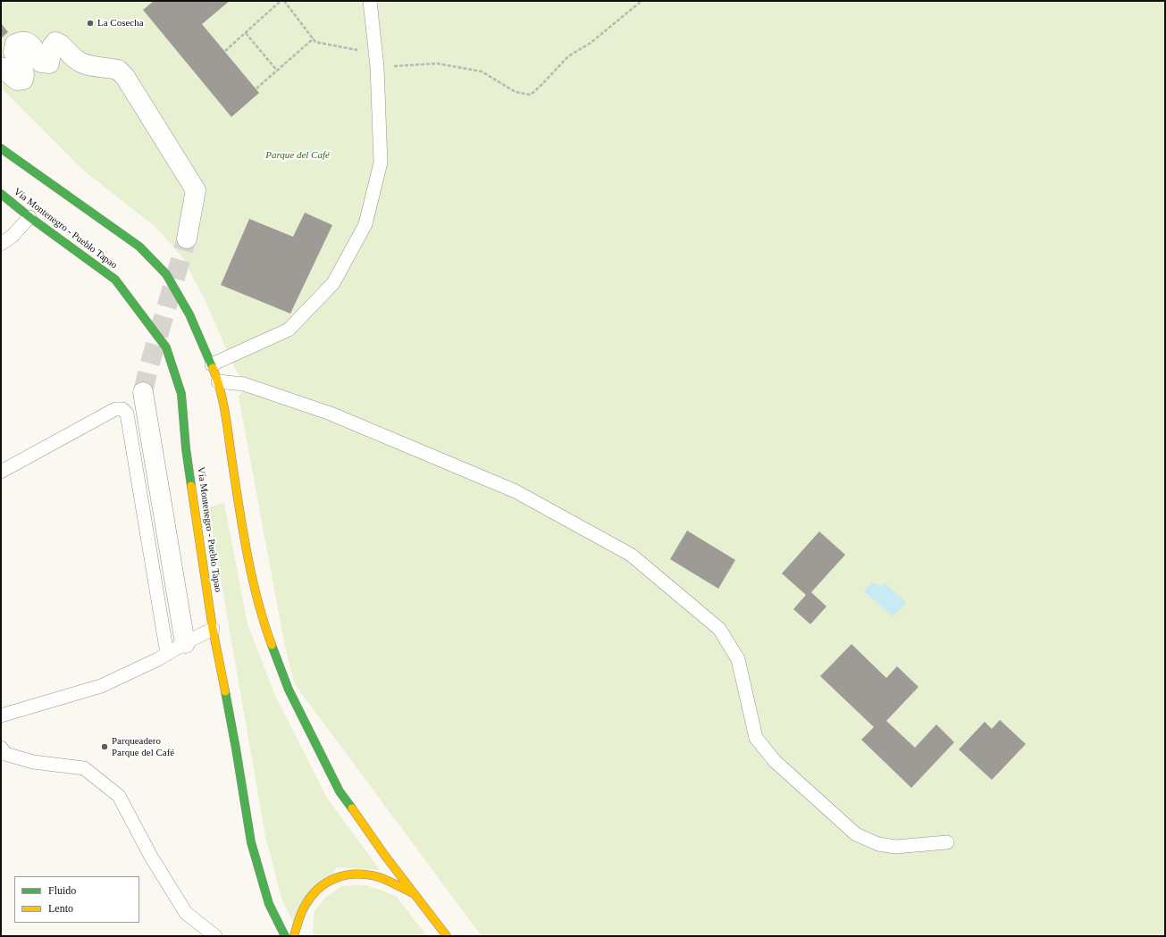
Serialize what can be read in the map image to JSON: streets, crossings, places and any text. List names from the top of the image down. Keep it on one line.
{"streets":{"main road":["Vía Montenegro - Pueblo Tapao"]},"parks":["Parque del Café"],"places":["La Cosecha","Parqueadero Parque del Café"],"legend":["Fluido","Lento"]}
